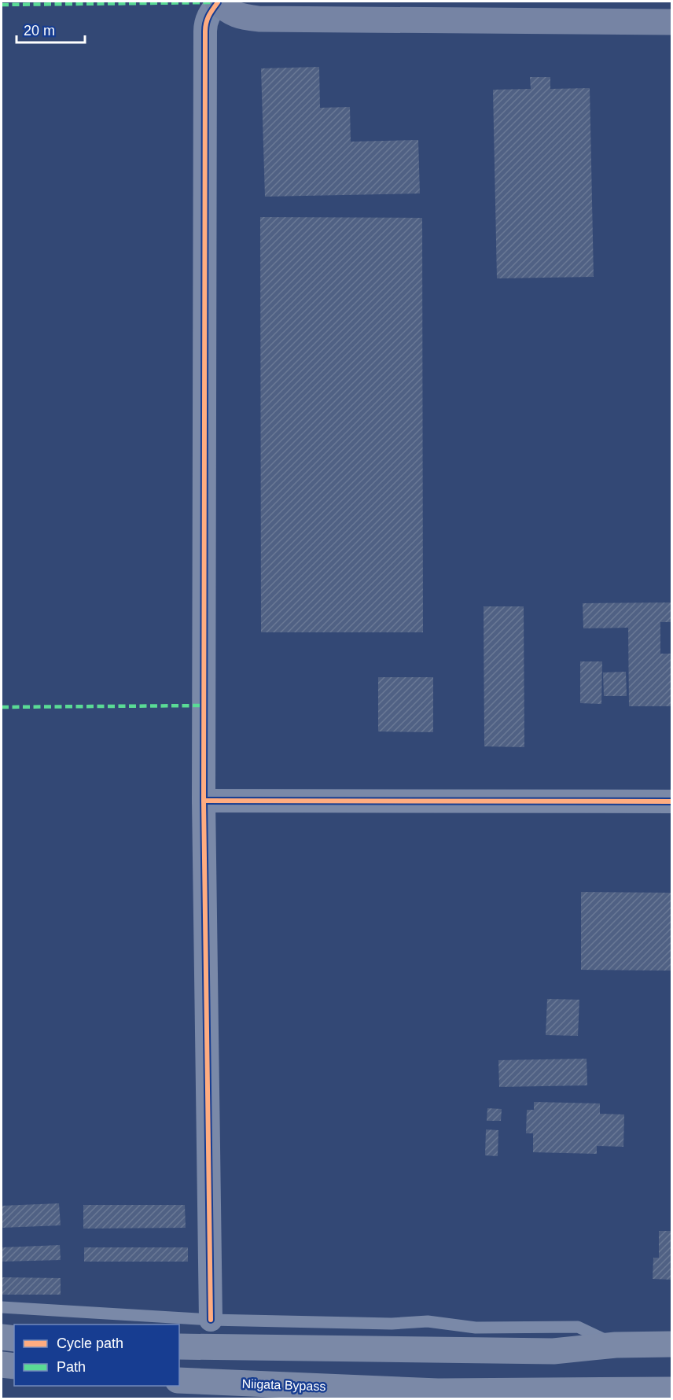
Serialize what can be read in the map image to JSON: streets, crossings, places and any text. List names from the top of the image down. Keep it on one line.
{"streets":{"highway":["Niigata Bypass"]},"legend":["Cycle path","Path"],"scale_bar":"20 m"}
